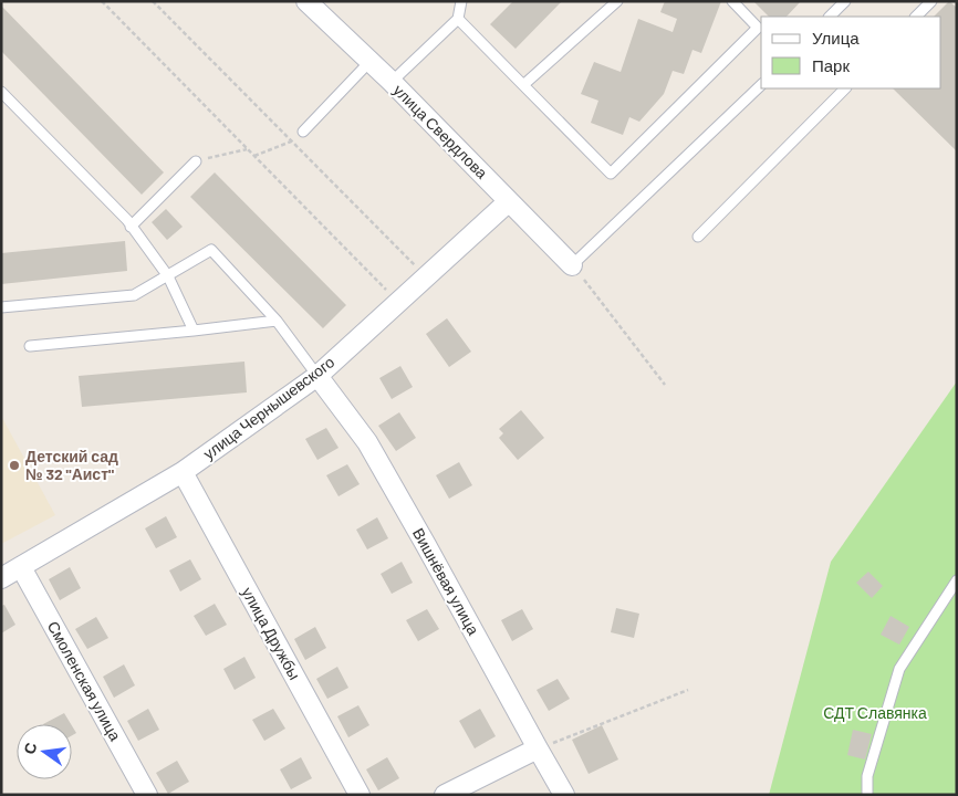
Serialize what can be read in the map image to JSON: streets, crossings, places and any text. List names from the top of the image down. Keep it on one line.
{"streets":{"street":["улица Свердлова","улица Чернышевского","Вишнёвая улица","улица Дружбы","Смоленская улица"]},"crossings":[["улица Свердлова","улица Чернышевского"],["улица Чернышевского","Вишнёвая улица"],["улица Чернышевского","улица Дружбы"],["улица Чернышевского","Смоленская улица"]],"parks":["СДТ Славянка"],"places":["Детский сад № 32 \"Аист\""],"legend":["Улица","Парк"],"north":"left"}
